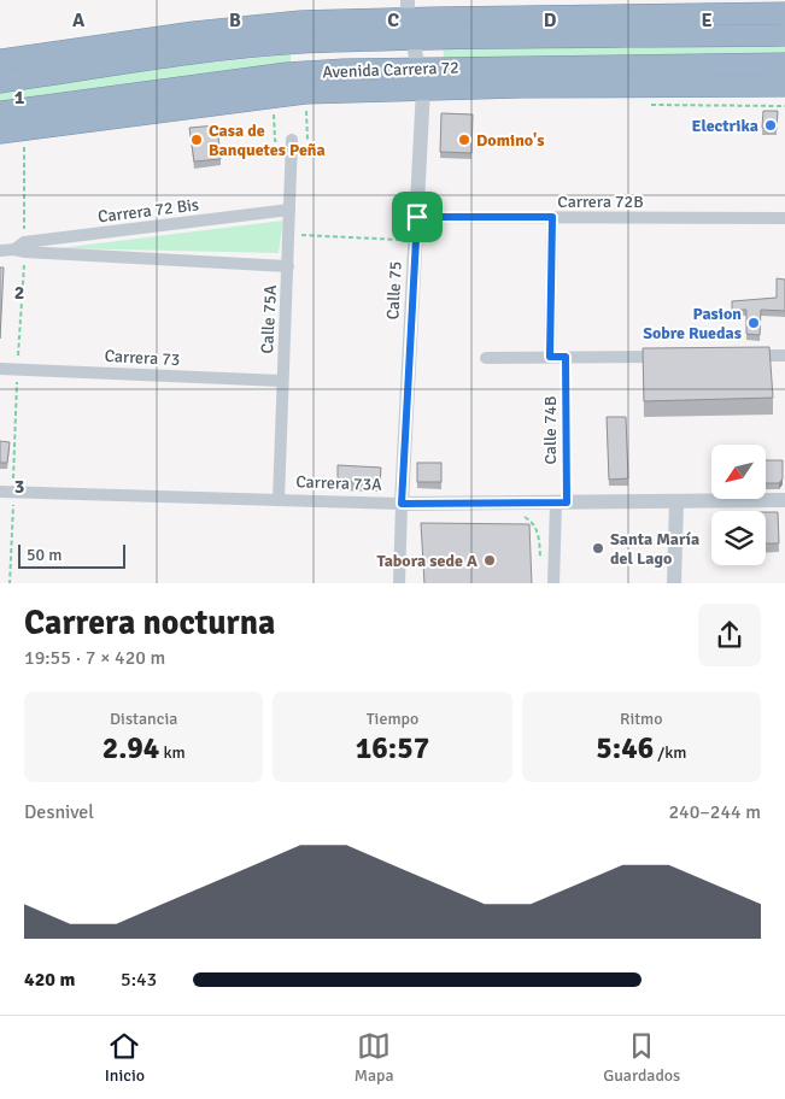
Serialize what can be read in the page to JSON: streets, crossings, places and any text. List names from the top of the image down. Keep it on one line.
{"streets":{"highway":["Avenida Carrera 72"],"street":["Carrera 72B","Carrera 72 Bis","Calle 75","Calle 75A","Carrera 73","Carrera 73A"],"path":["Calle 74B"]},"crossings":[["Avenida Carrera 72","Calle 75"],["Carrera 72B","Calle 75"],["Carrera 72 Bis","Calle 75A"],["Calle 75","Carrera 73A"],["Calle 75A","Carrera 73"],["Calle 75A","Carrera 73A"],["Calle 74B","Carrera 73A"]],"places":["Electrika","Casa de Banquetes Peña","Domino's","Pasion Sobre Ruedas","Santa María del Lago","Tabora sede A"],"scale_bar":"50 m","north":"bottom left","page":{"scale":"50 m","heading":["Carrera nocturna","19:55 · 7 × 420 m"],"stats":[["Distancia","2.94 km"],["Tiempo","16:57"],["Ritmo","5:46 /km"]],"chart":["Desnivel","240–244 m"],"list":[{"name":"420 m","note":"5:43"}],"tabs":["Inicio","Mapa","Guardados"]},"grid":{"columns":["A","B","C","D","E"],"rows":["1","2","3"]}}
